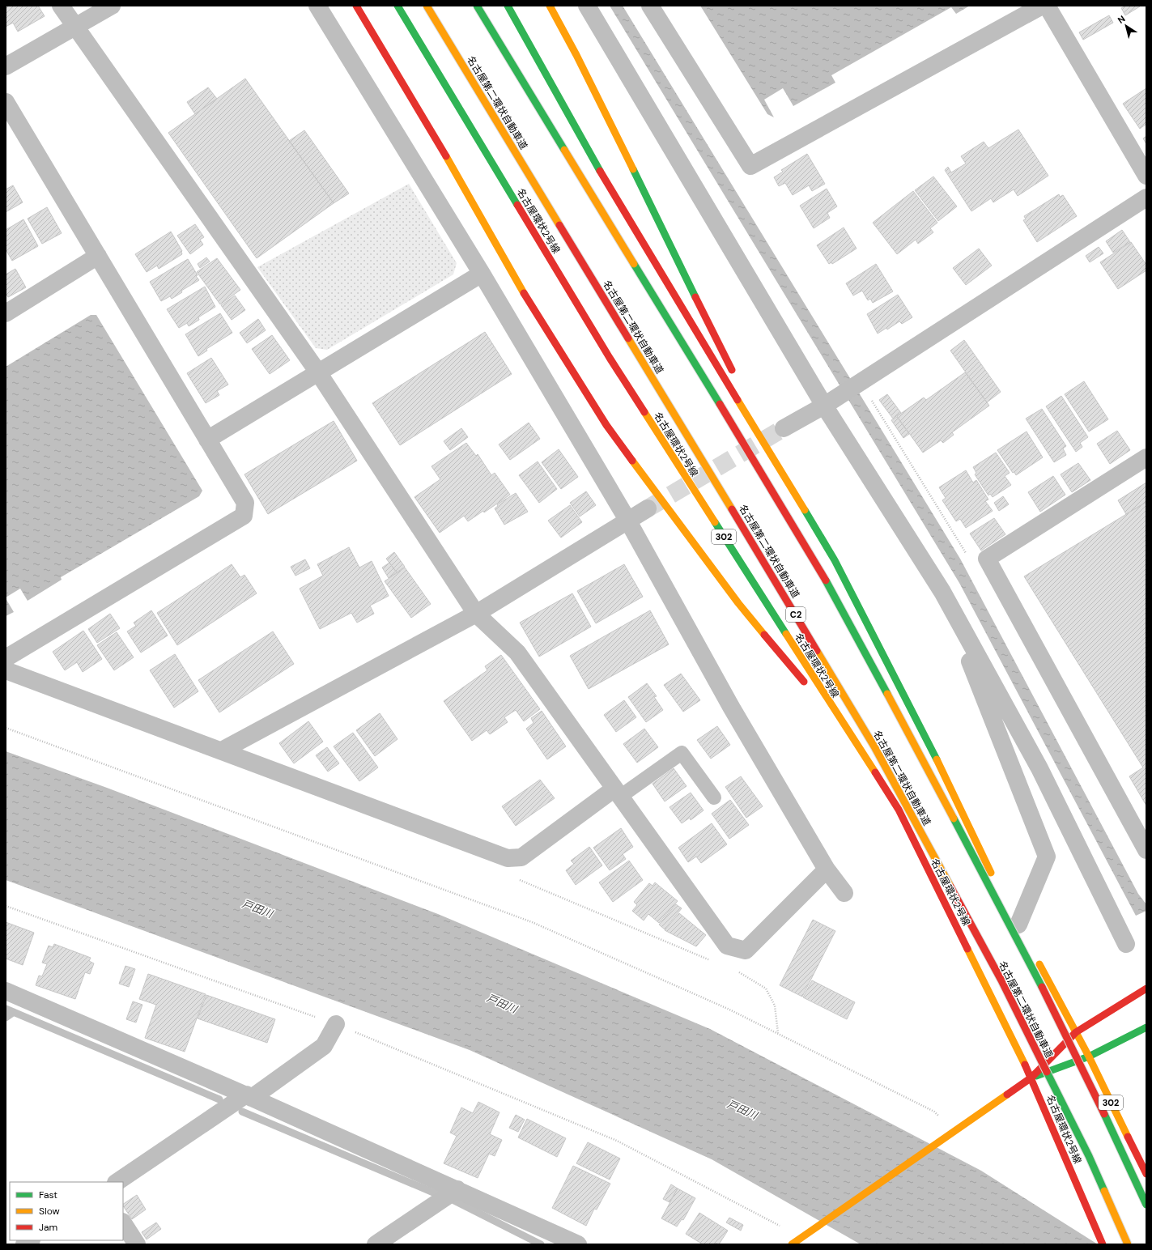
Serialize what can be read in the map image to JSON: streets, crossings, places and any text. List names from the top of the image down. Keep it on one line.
{"streets":{"main road":["名古屋第二環状自動車道","名古屋環状2号線","302","C2"]},"water":["戸田川"],"legend":["Fast","Slow","Jam"],"north":"top left"}
